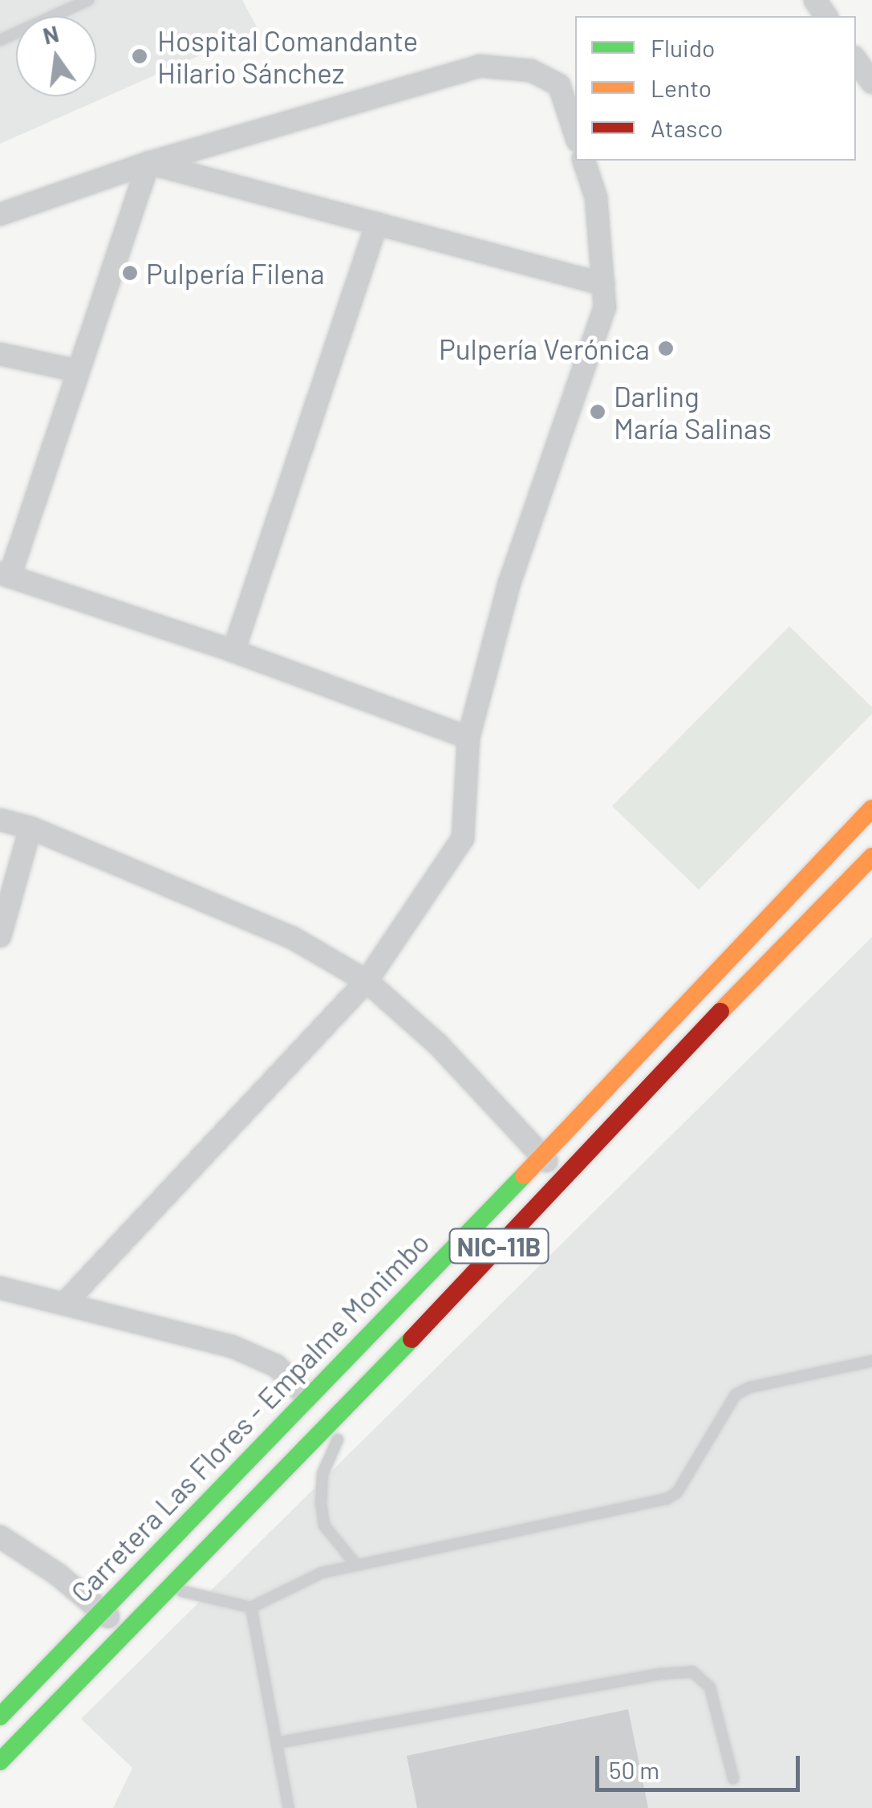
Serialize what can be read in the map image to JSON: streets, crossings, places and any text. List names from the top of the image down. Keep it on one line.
{"streets":{"highway":["NIC-11B","Carretera Las Flores - Empalme Monimbo"]},"places":["Hospital Comandante Hilario Sánchez","Pulpería Filena","Pulpería Verónica","Darling María Salinas"],"legend":["Fluido","Lento","Atasco"],"scale_bar":"50 m","north":"top"}
